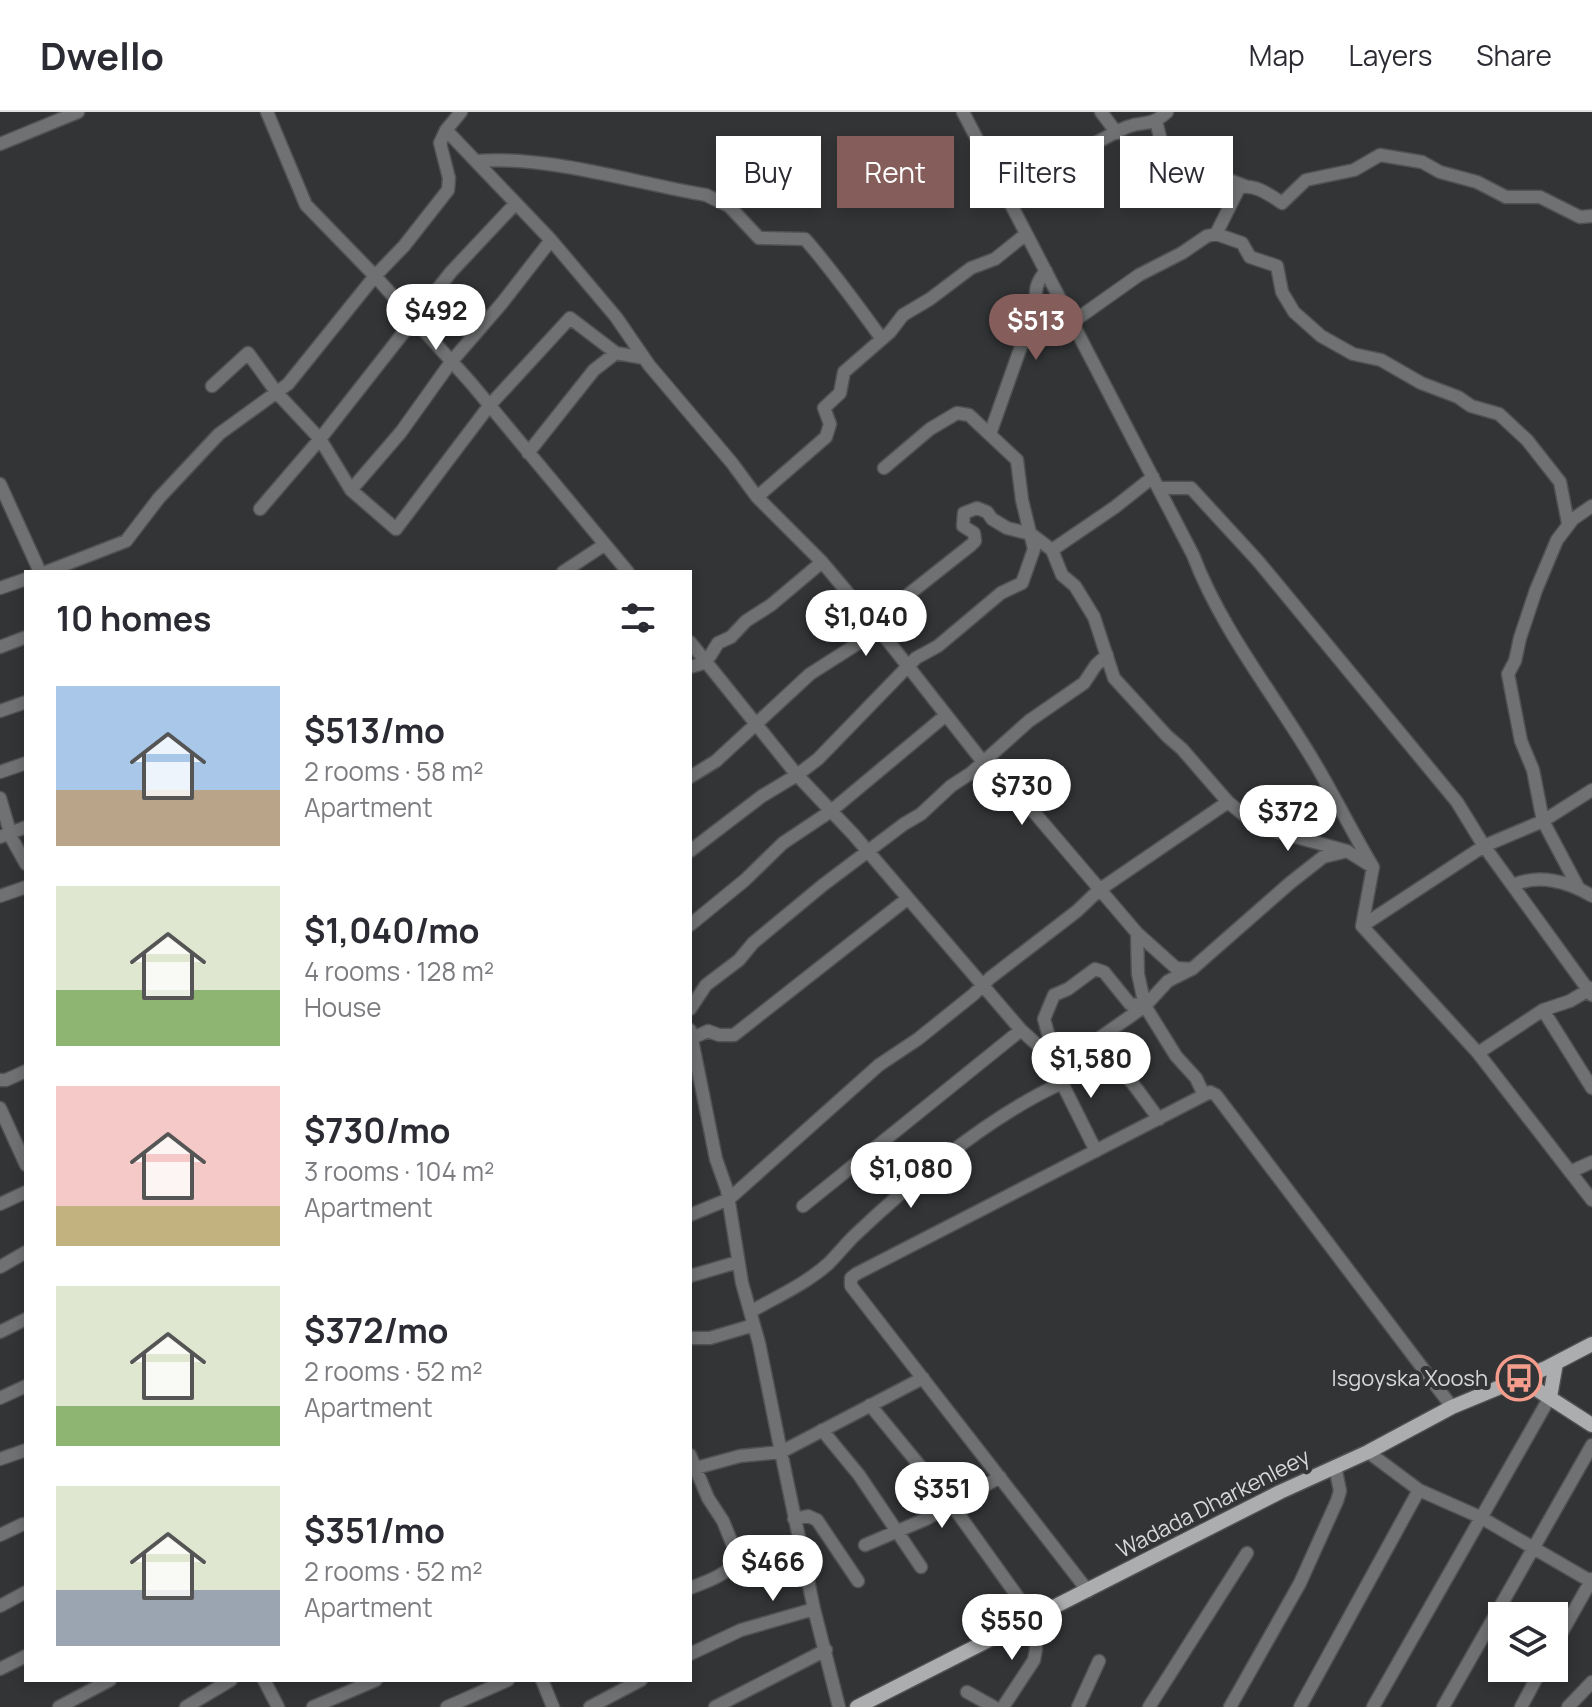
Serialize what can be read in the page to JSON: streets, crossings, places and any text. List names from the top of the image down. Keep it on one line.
{"streets":{"main road":["Wadada Dharkenleey"]},"places":{"bus stop":["Isgoyska Xoosh"]},"page":{"header":"Dwello","nav":["Map","Layers","Share"],"chip":["Buy","Rent","Filters","New"],"price":["$492","$513","$1,040","$730","$372","$1,580","$1,080","$351","$466","$550"],"heading":"10 homes","list":[{"name":"$513/mo","note":"2 rooms · 58 m² · Apartment"},{"name":"$1,040/mo","note":"4 rooms · 128 m² · House"},{"name":"$730/mo","note":"3 rooms · 104 m² · Apartment"},{"name":"$372/mo","note":"2 rooms · 52 m² · Apartment"},{"name":"$351/mo","note":"2 rooms · 52 m² · Apartment"}]}}
